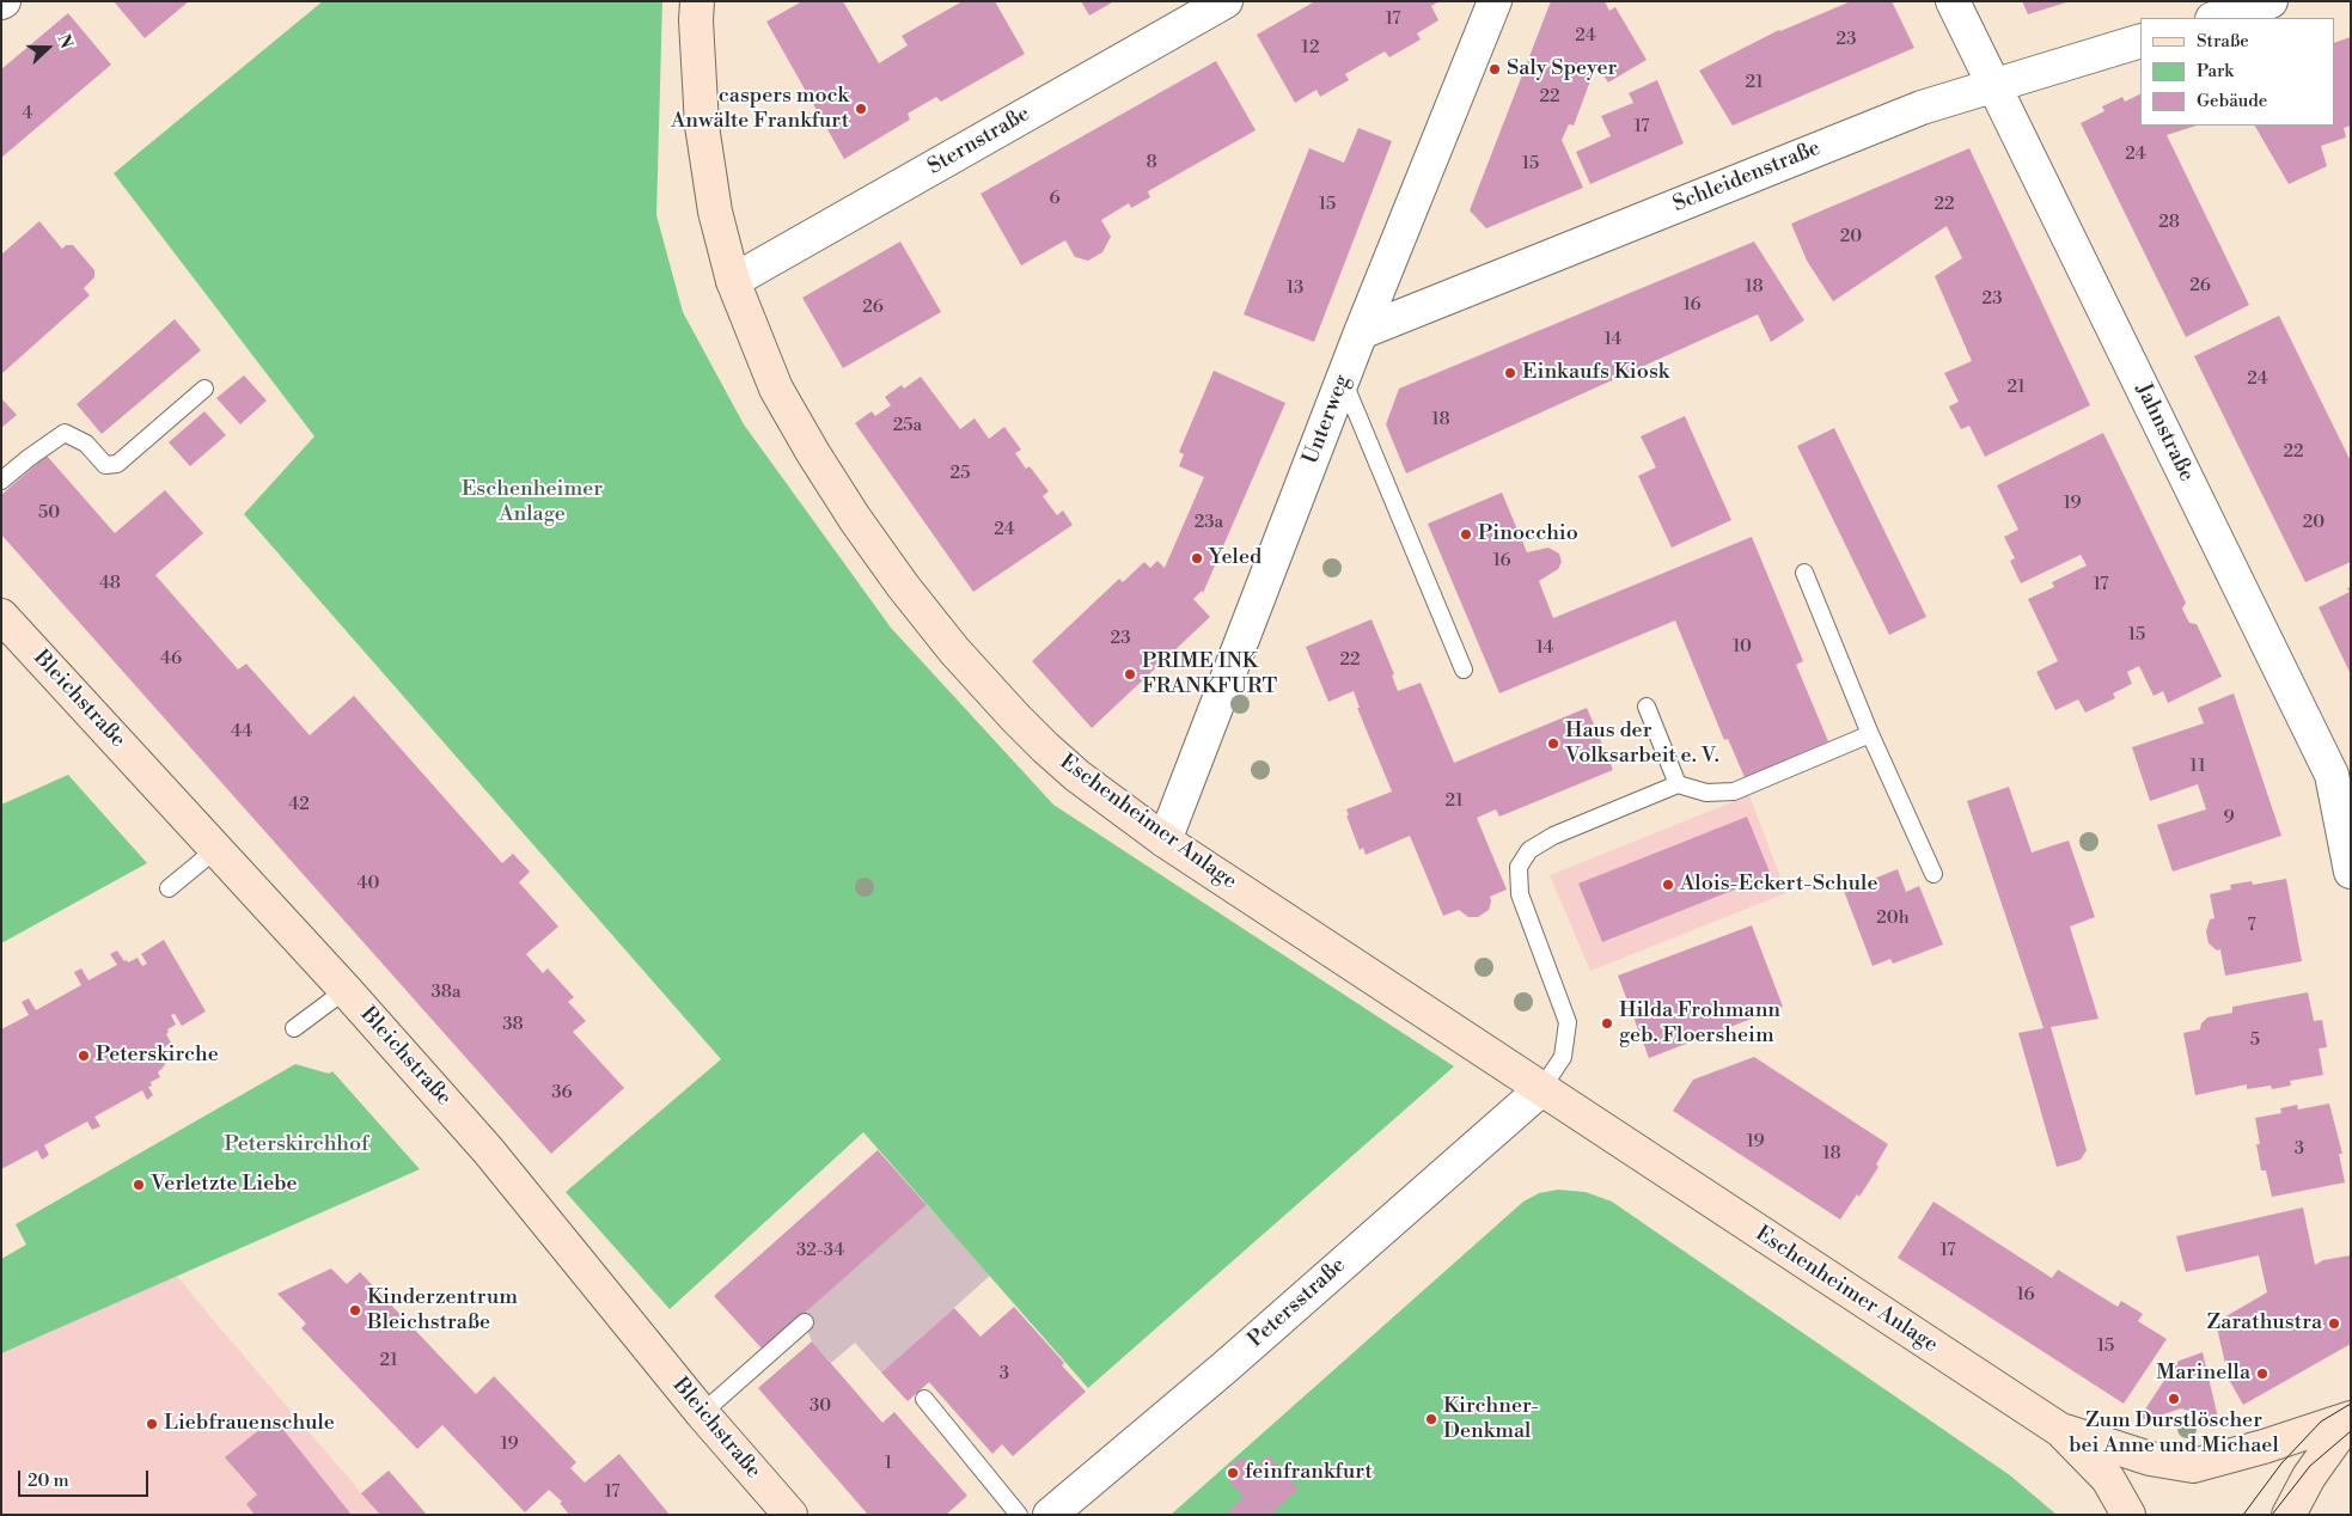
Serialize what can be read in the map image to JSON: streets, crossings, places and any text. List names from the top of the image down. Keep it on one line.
{"streets":{"main road":["Bleichstraße","Eschenheimer Anlage"],"street":["Sternstraße","Schleidenstraße","Unterweg","Jahnstraße","Petersstraße"]},"crossings":[["Sternstraße","Eschenheimer Anlage"],["Schleidenstraße","Unterweg"],["Schleidenstraße","Jahnstraße"],["Unterweg","Eschenheimer Anlage"],["Eschenheimer Anlage","Petersstraße"]],"parks":["Eschenheimer Anlage","Peterskirchhof"],"places":["Saly Speyer","caspers mock Anwälte Frankfurt","Einkaufs Kiosk","Pinocchio","Yeled","PRIME INK FRANKFURT","Haus der Volksarbeit e. V.","Alois-Eckert-Schule","Hilda Frohmann geb. Floersheim","Peterskirche","Verletzte Liebe","Kinderzentrum Bleichstraße","Zarathustra","Marinella","Zum Durstlöscher bei Anne und Michael","Kirchner- Denkmal","Liebfrauenschule","feinfrankfurt"],"house_numbers":["17","24","23","12","21","22","4","17","24","8","15","6","15","22","28","20","26","18","13","23","16","26","14","24","21","18","25a","22","25","19","50","23a","20","24","16","48","17","15","23","10","14","46","22","44","11","21","42","9","40","20h","7","38a","38","5","36","19","3","18","32-34","17","16","15","21","3","30","19","1","17"],"legend":["Straße","Park","Gebäude"],"scale_bar":"20 m","north":"right"}
